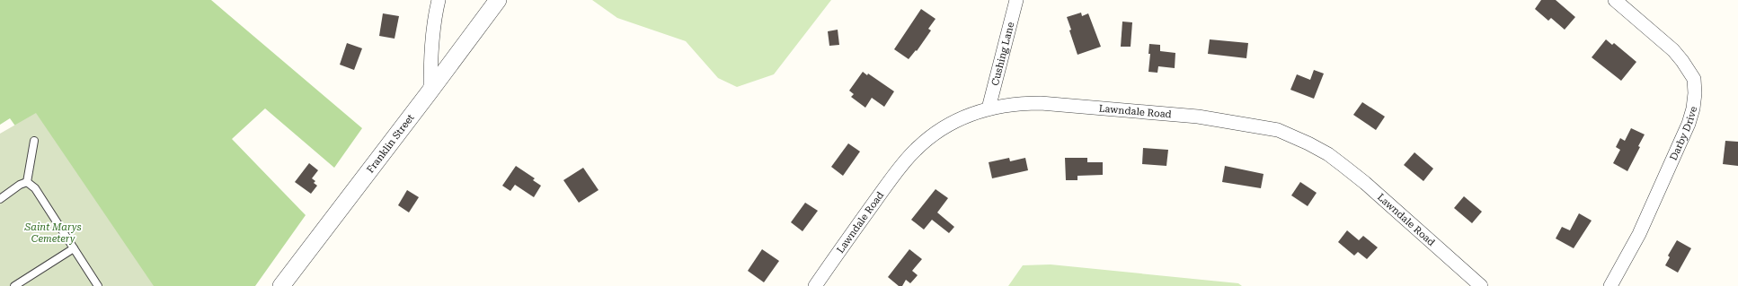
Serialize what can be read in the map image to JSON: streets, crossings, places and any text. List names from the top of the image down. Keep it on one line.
{"streets":{"street":["Cushing Lane","Lawndale Road","Darby Drive","Franklin Street"]},"crossings":[["Cushing Lane","Lawndale Road"]],"parks":["Saint Marys Cemetery"]}
